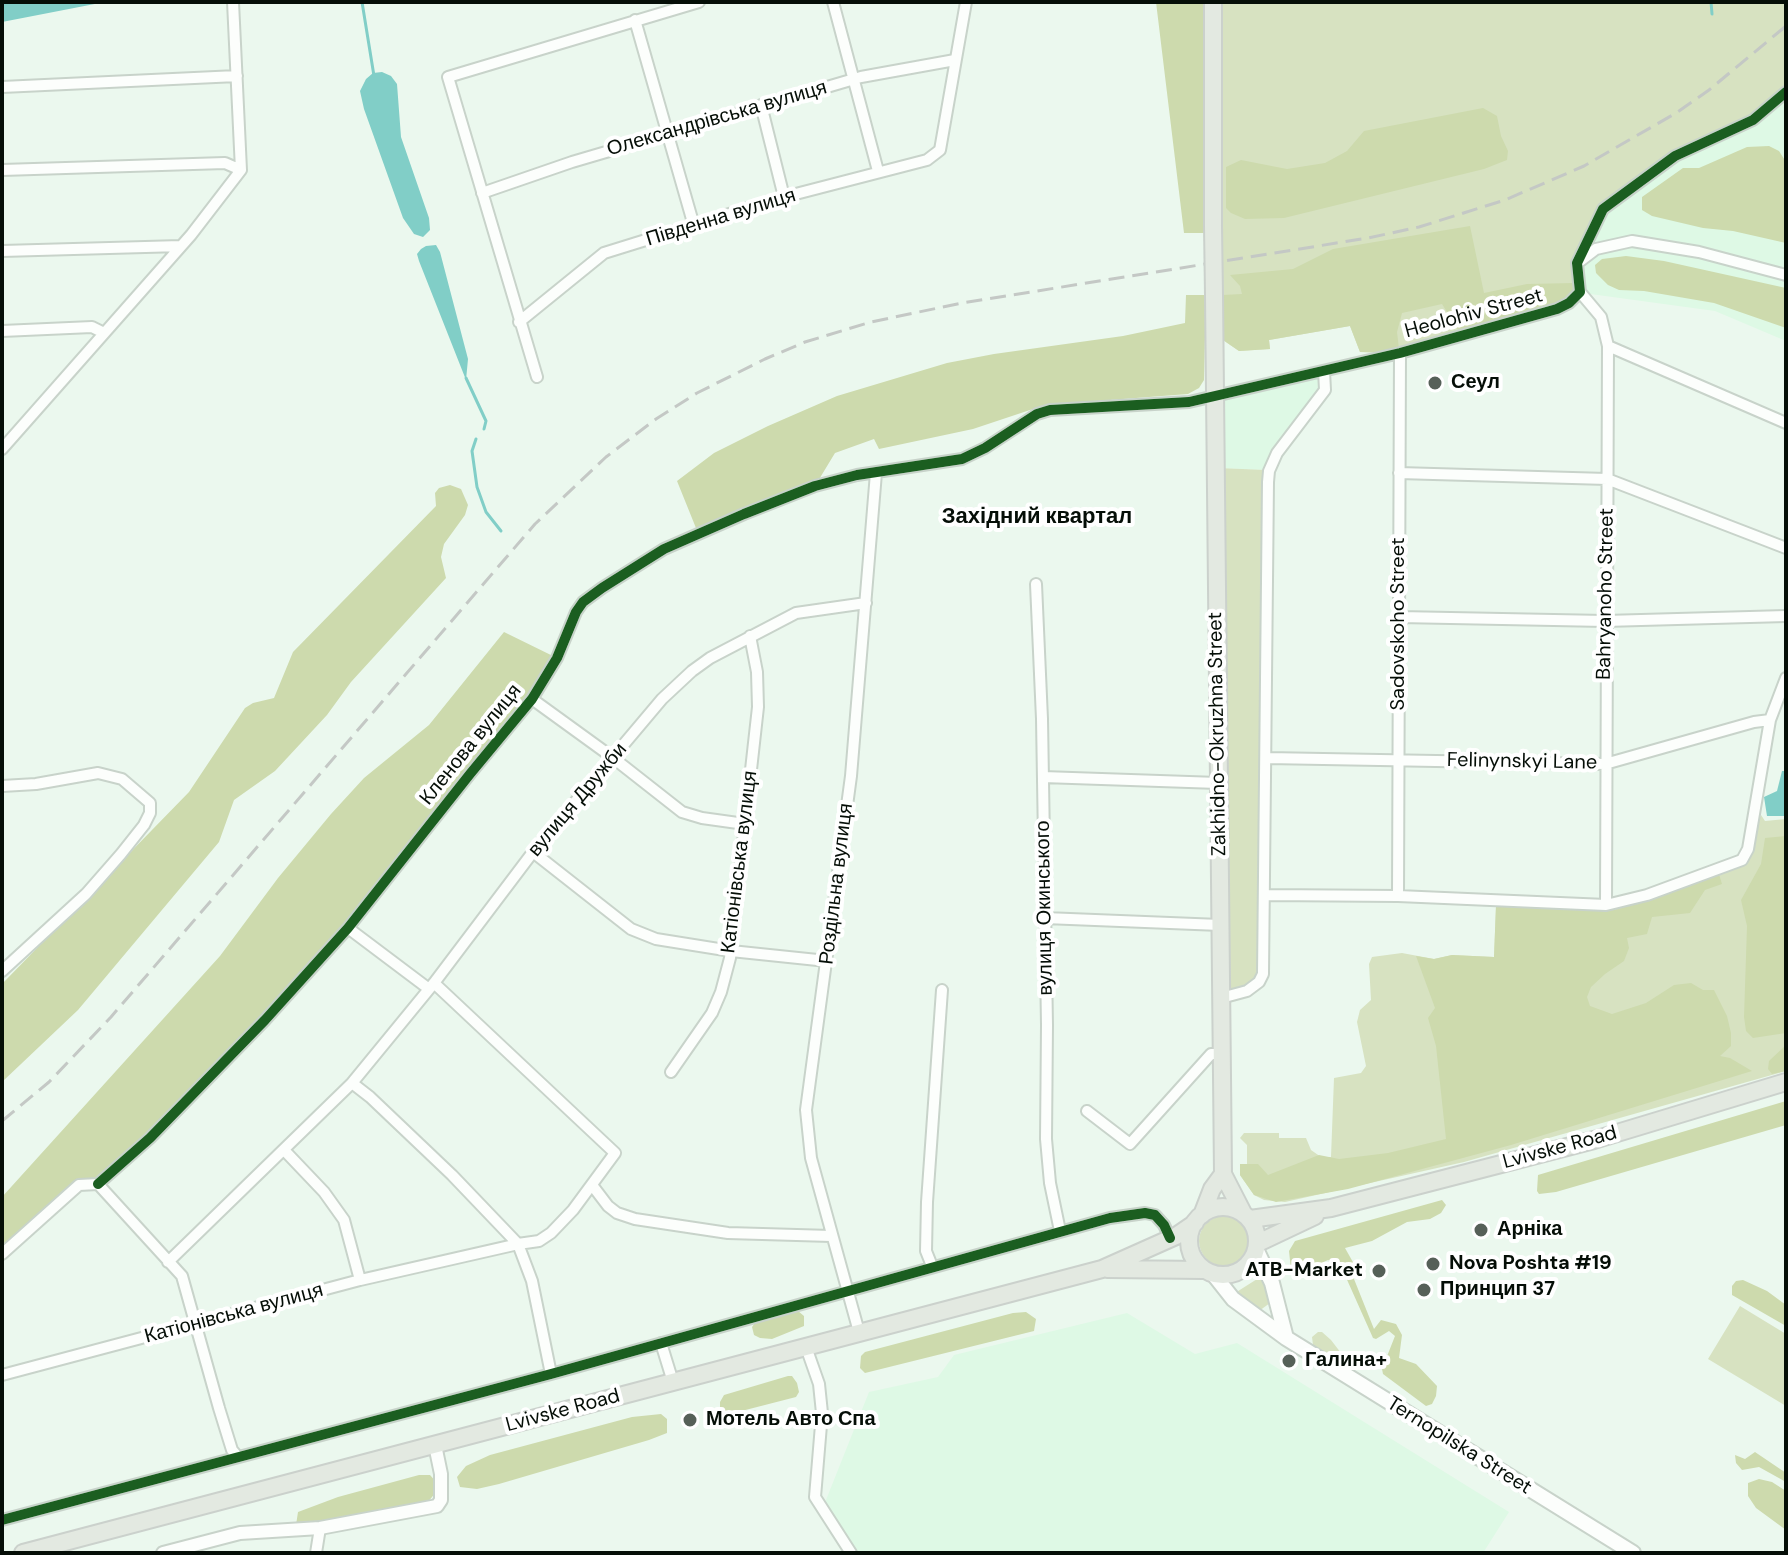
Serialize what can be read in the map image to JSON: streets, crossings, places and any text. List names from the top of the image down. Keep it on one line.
{"streets":{"main road":["Zakhidno-Okruzhna Street","Lvivske Road","Ternopilska Street"],"street":["Олександрівська вулиця","Південна вулиця","Heolohiv Street","Bahryanoho Street","Sadovskoho Street","Кленова вулиця","Felinynskyi Lane","вулиця Дружби","Катіонівська вулиця","Роздільна вулиця","вулиця Окинського"]},"crossings":[["Олександрівська вулиця","Південна вулиця"],["Heolohiv Street","Bahryanoho Street"],["Heolohiv Street","Sadovskoho Street"],["Heolohiv Street","Zakhidno-Okruzhna Street"],["Heolohiv Street","Кленова вулиця"],["Bahryanoho Street","Felinynskyi Lane"],["Sadovskoho Street","Felinynskyi Lane"],["Zakhidno-Okruzhna Street","Кленова вулиця"],["Zakhidno-Okruzhna Street","Lvivske Road"],["Zakhidno-Okruzhna Street","Ternopilska Street"],["Кленова вулиця","Роздільна вулиця"],["вулиця Дружби","Катіонівська вулиця"],["вулиця Дружби","Роздільна вулиця"],["Роздільна вулиця","Lvivske Road"],["Lvivske Road","Ternopilska Street"]],"districts":["Західний квартал"],"places":["Сеул","Арніка","Nova Poshta #19","ATB-Market","Принцип 37","Галина+","Мотель Авто Спа"]}
